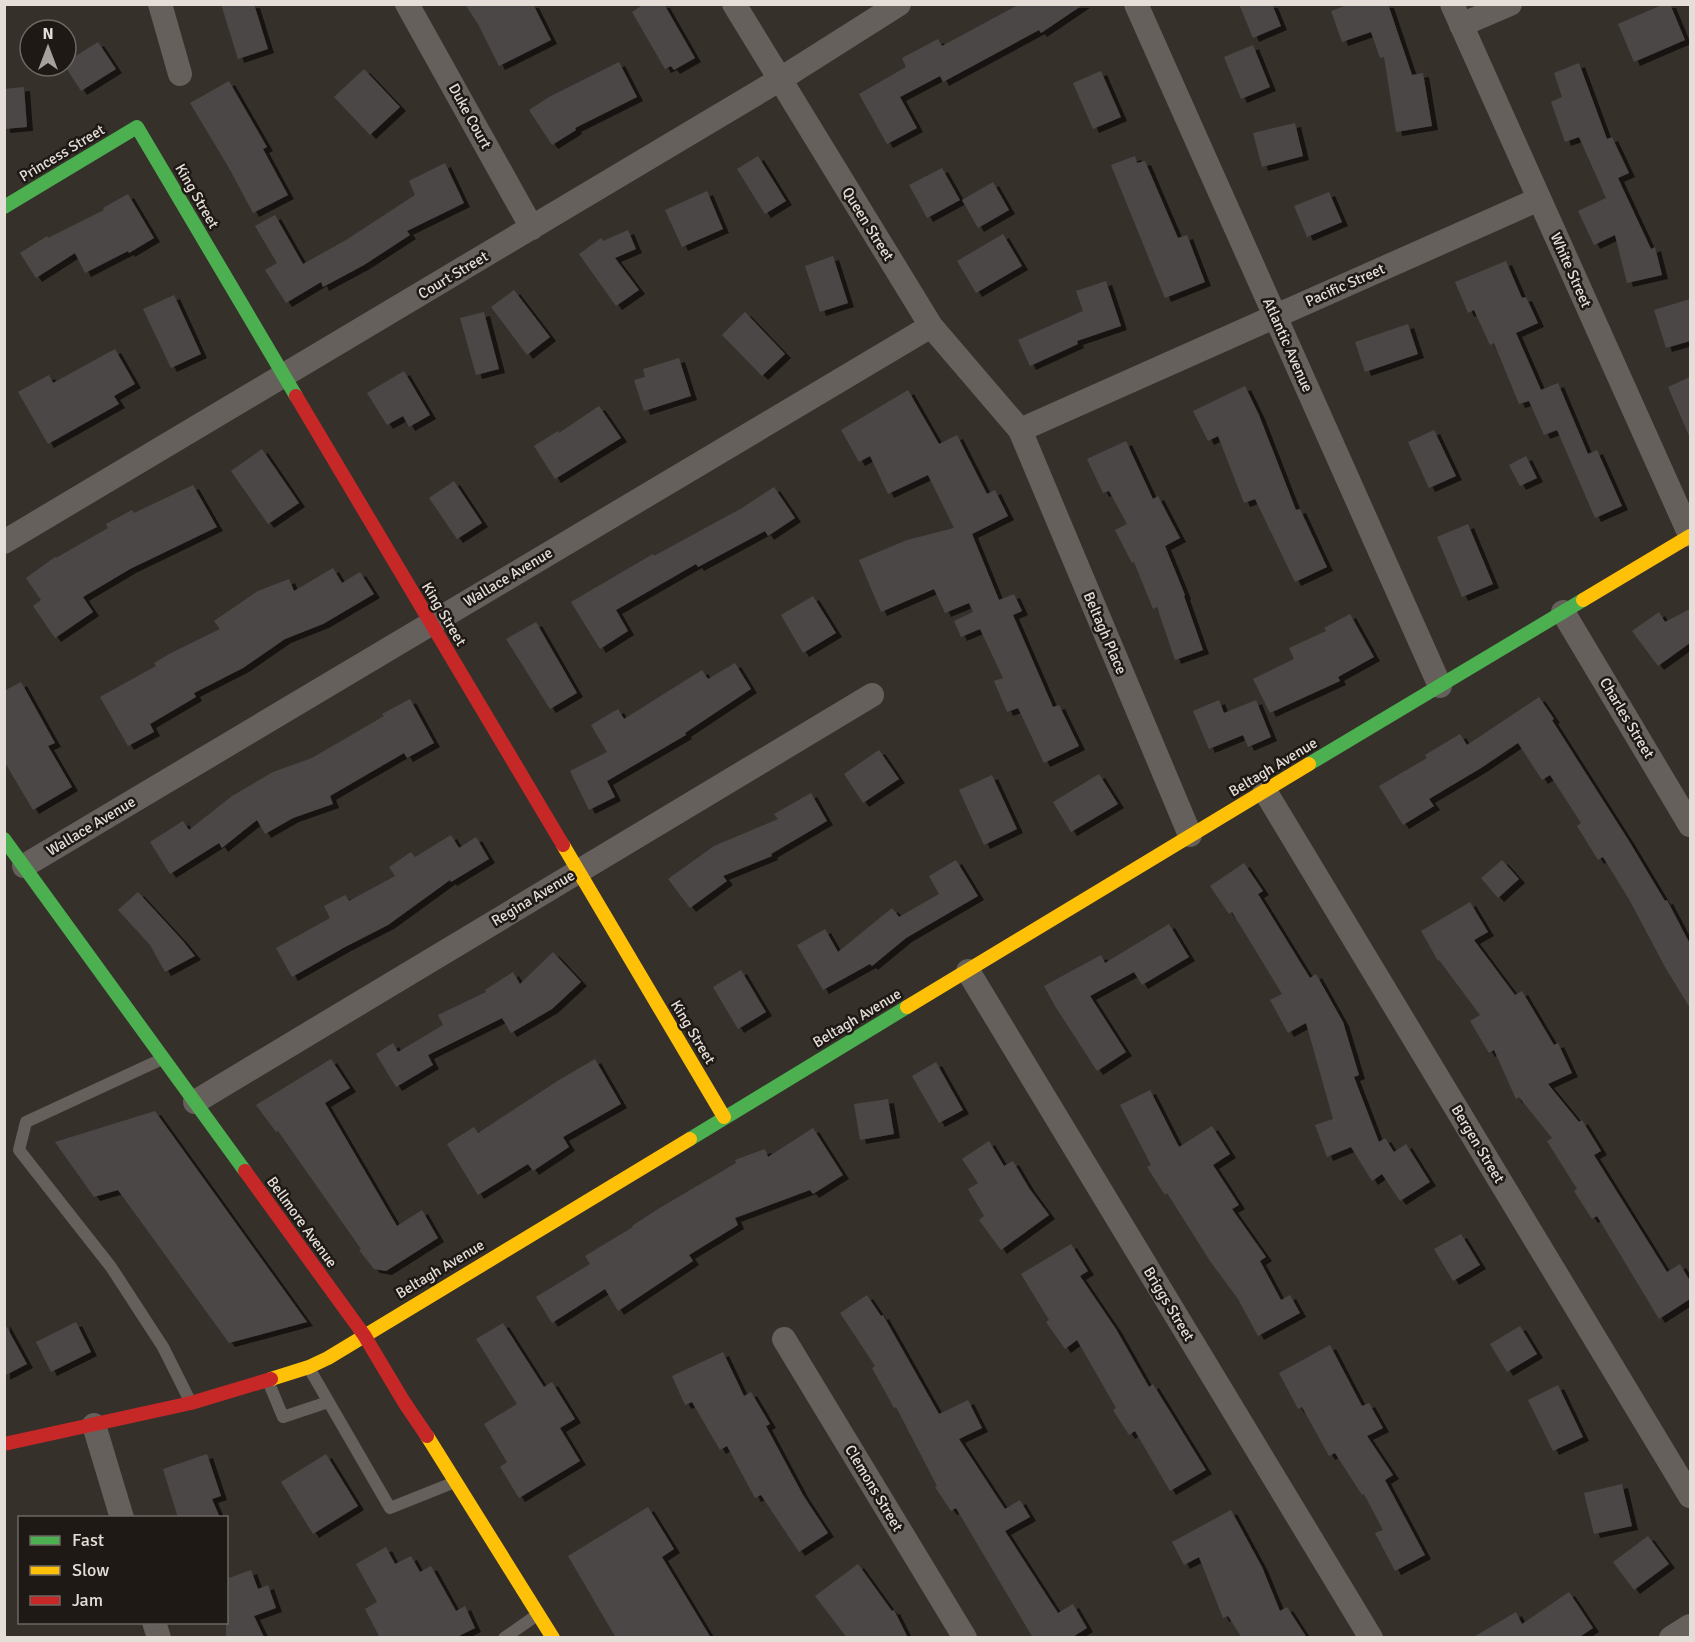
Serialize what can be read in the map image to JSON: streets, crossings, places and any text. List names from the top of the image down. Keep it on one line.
{"streets":{"street":["Duke Court","Princess Street","King Street","Queen Street","White Street","Court Street","Pacific Street","Atlantic Avenue","Wallace Avenue","Beltagh Place","Charles Street","Beltagh Avenue","Regina Avenue","Bergen Street","Bellmore Avenue","Briggs Street","Clemons Street"]},"crossings":[["Duke Court","Court Street"],["Princess Street","King Street"],["King Street","Court Street"],["King Street","Wallace Avenue"],["King Street","Beltagh Avenue"],["King Street","Regina Avenue"],["Queen Street","Court Street"],["Queen Street","Pacific Street"],["Queen Street","Wallace Avenue"],["Queen Street","Beltagh Place"],["White Street","Pacific Street"],["White Street","Beltagh Avenue"],["Pacific Street","Atlantic Avenue"],["Pacific Street","Beltagh Place"],["Atlantic Avenue","Beltagh Avenue"],["Wallace Avenue","Bellmore Avenue"],["Beltagh Place","Beltagh Avenue"],["Charles Street","Beltagh Avenue"],["Beltagh Avenue","Bergen Street"],["Beltagh Avenue","Bellmore Avenue"],["Beltagh Avenue","Briggs Street"],["Regina Avenue","Bellmore Avenue"]],"legend":["Fast","Slow","Jam"],"north":"top"}
